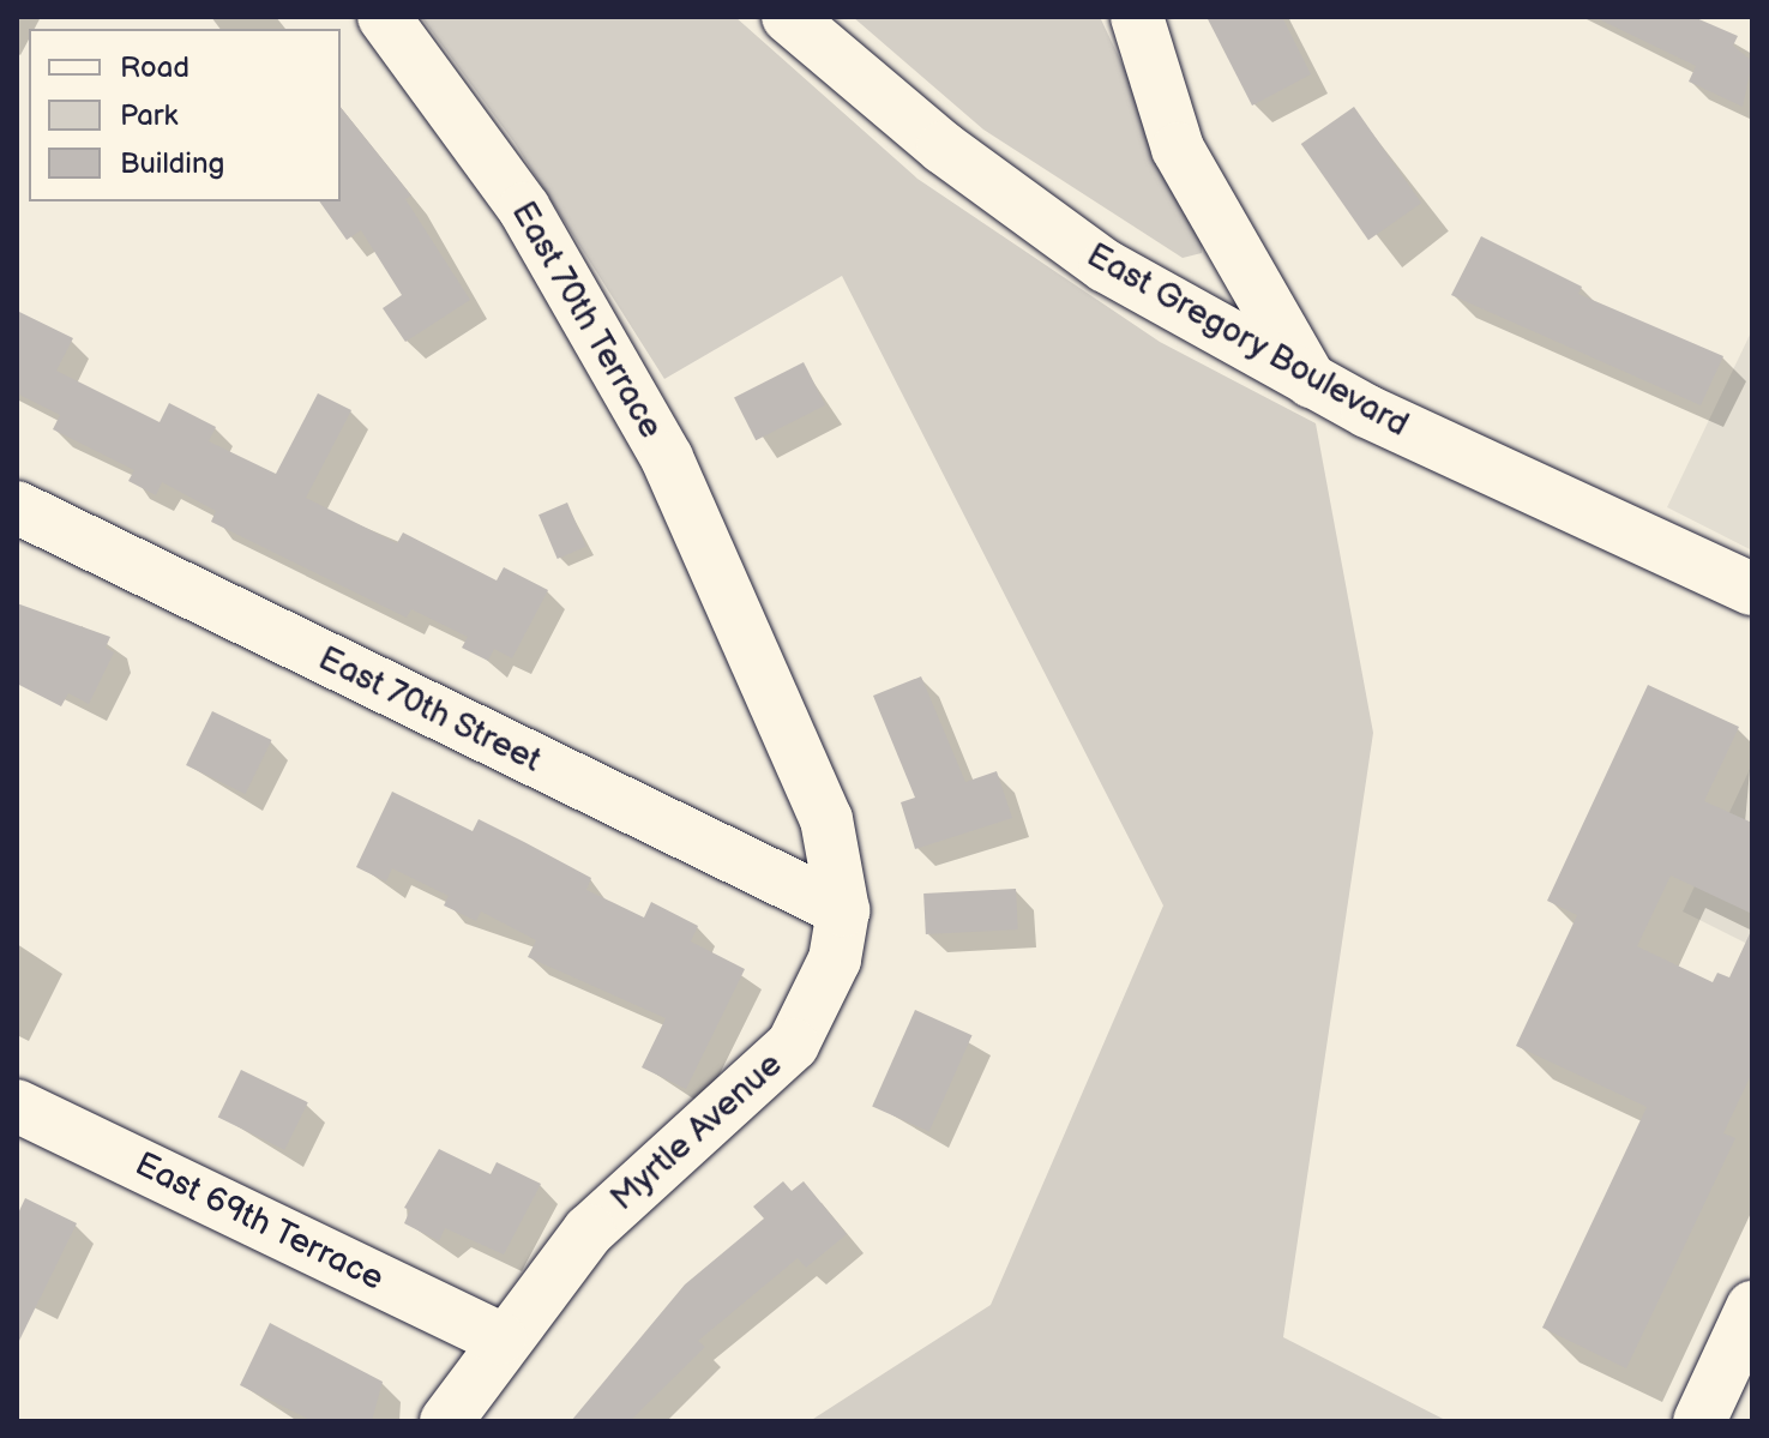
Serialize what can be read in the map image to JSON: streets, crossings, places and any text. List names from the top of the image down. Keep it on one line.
{"streets":{"street":["East 70th Terrace","East Gregory Boulevard","East 70th Street","Myrtle Avenue","East 69th Terrace"]},"crossings":[["East 70th Terrace","Myrtle Avenue"],["East 70th Street","Myrtle Avenue"],["Myrtle Avenue","East 69th Terrace"]],"legend":["Road","Park","Building"]}
